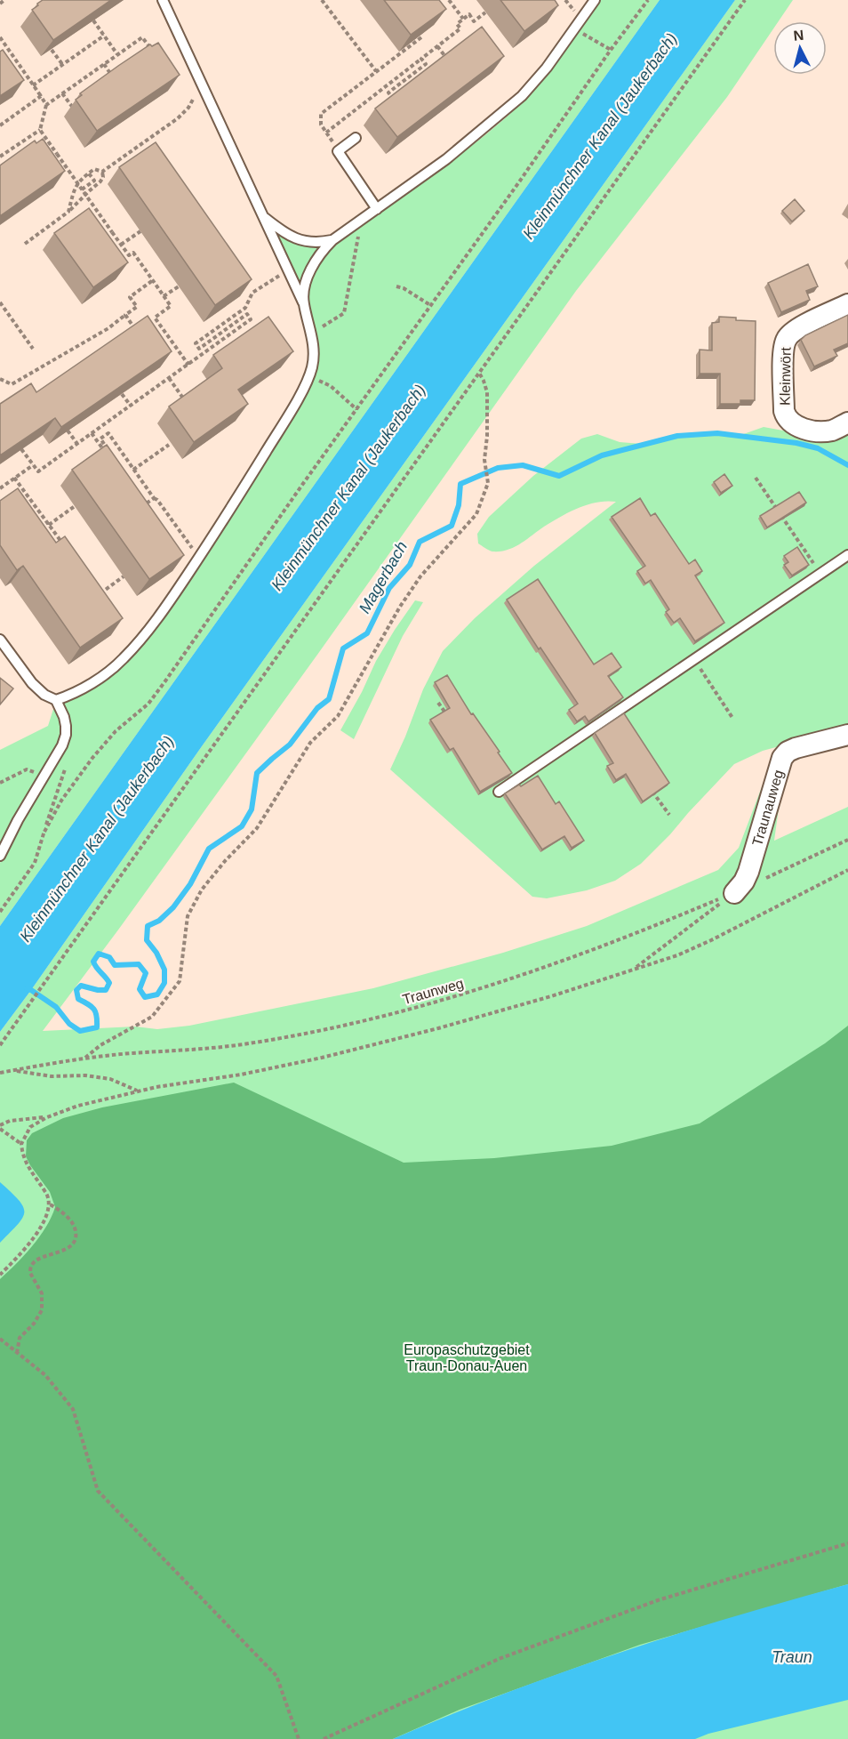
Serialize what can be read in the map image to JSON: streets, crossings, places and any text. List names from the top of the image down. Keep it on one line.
{"streets":{"street":["Kleinwört","Traunauweg"],"path":["Traunweg"]},"crossings":[["Traunauweg","Traunweg"]],"water":["Kleinmünchner Kanal (Jaukerbach)","Magerbach","Traun"],"parks":["Europaschutzgebiet Traun-Donau-Auen"],"north":"top"}
